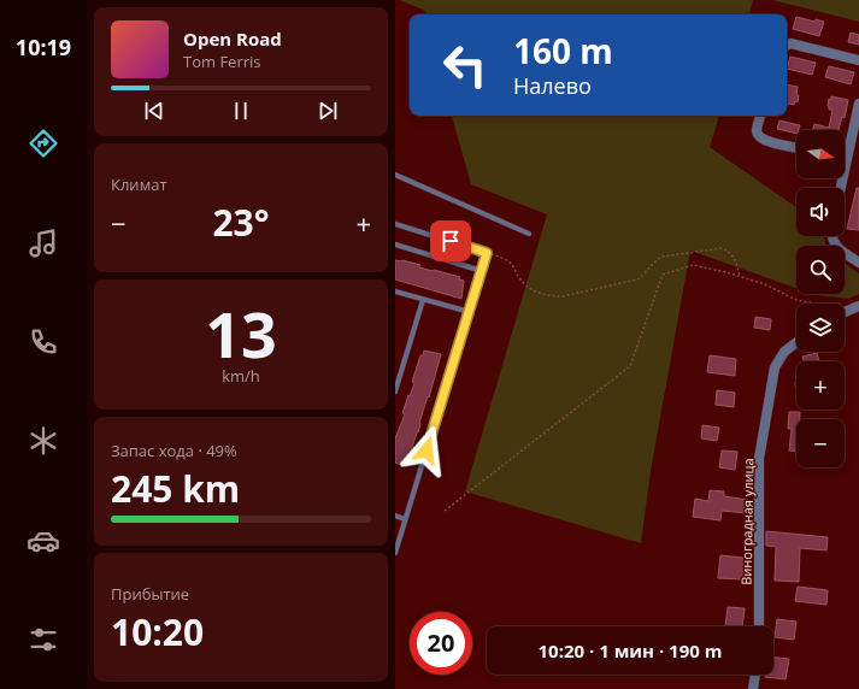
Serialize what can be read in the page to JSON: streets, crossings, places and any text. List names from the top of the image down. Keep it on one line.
{"streets":{"street":["Виноградная улица"]},"north":"right","page":{"tabs":"10:19","turn":["160 m","Налево"],"song":["Open Road","Tom Ferris"],"map_buttons":["+","−"],"tile":["Климат",["13","km/h"],["Запас хода · 49%","245 km"],["Прибытие","10:20"]],"heat":["−","23°","+"],"limit":"20","trip":"10:20 · 1 мин · 190 m"}}
